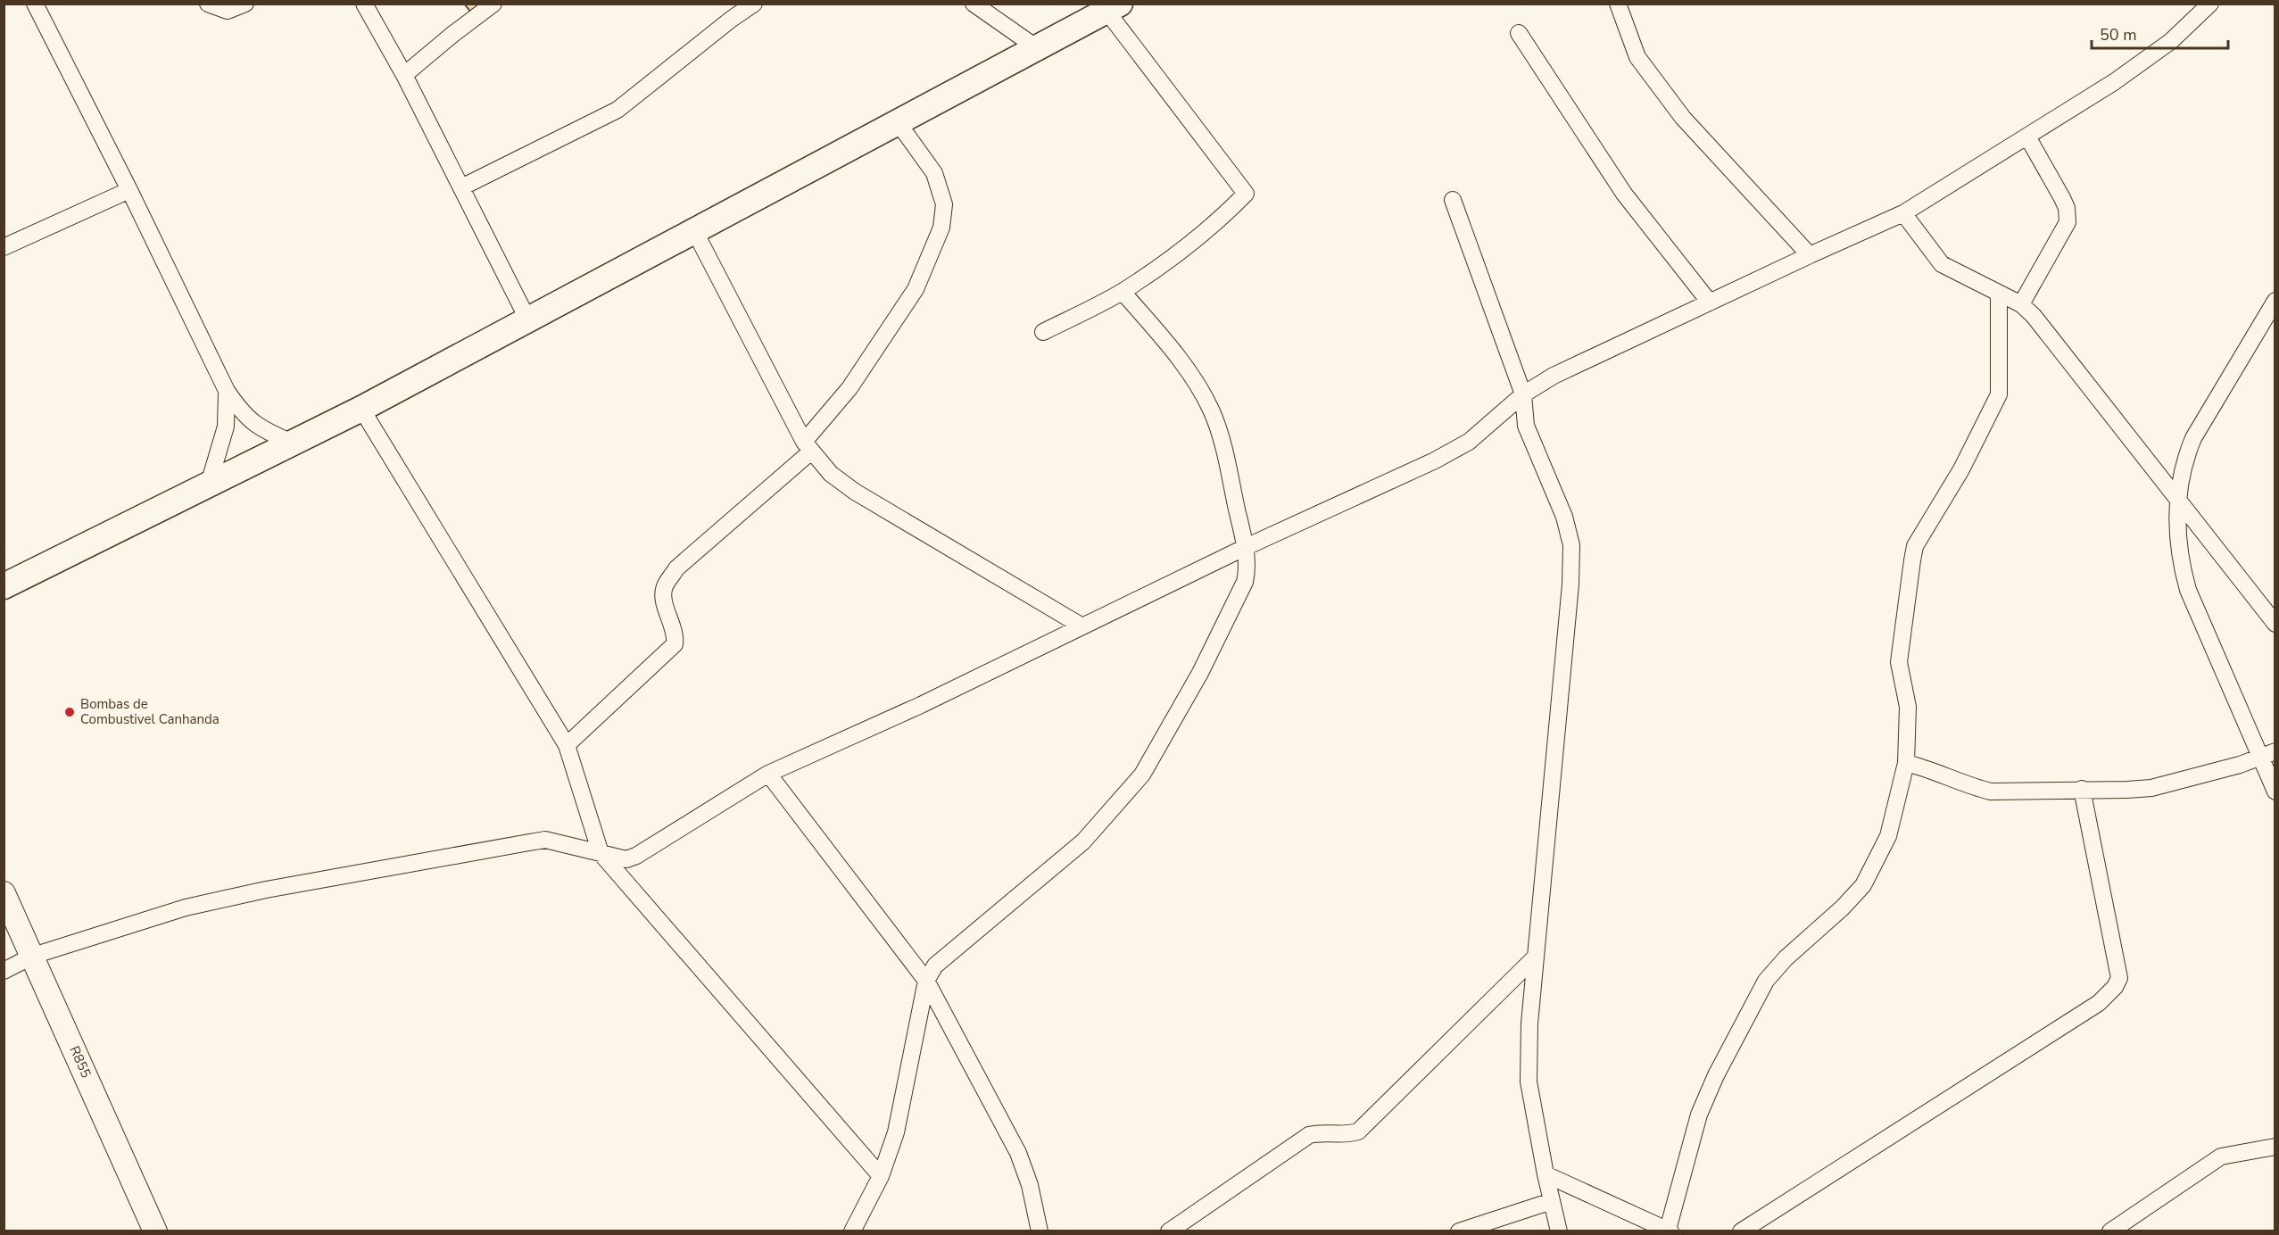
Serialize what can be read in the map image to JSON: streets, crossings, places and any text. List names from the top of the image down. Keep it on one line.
{"streets":{"street":["R855"]},"places":["Bombas de Combustivel Canhanda"],"scale_bar":"50 m"}
